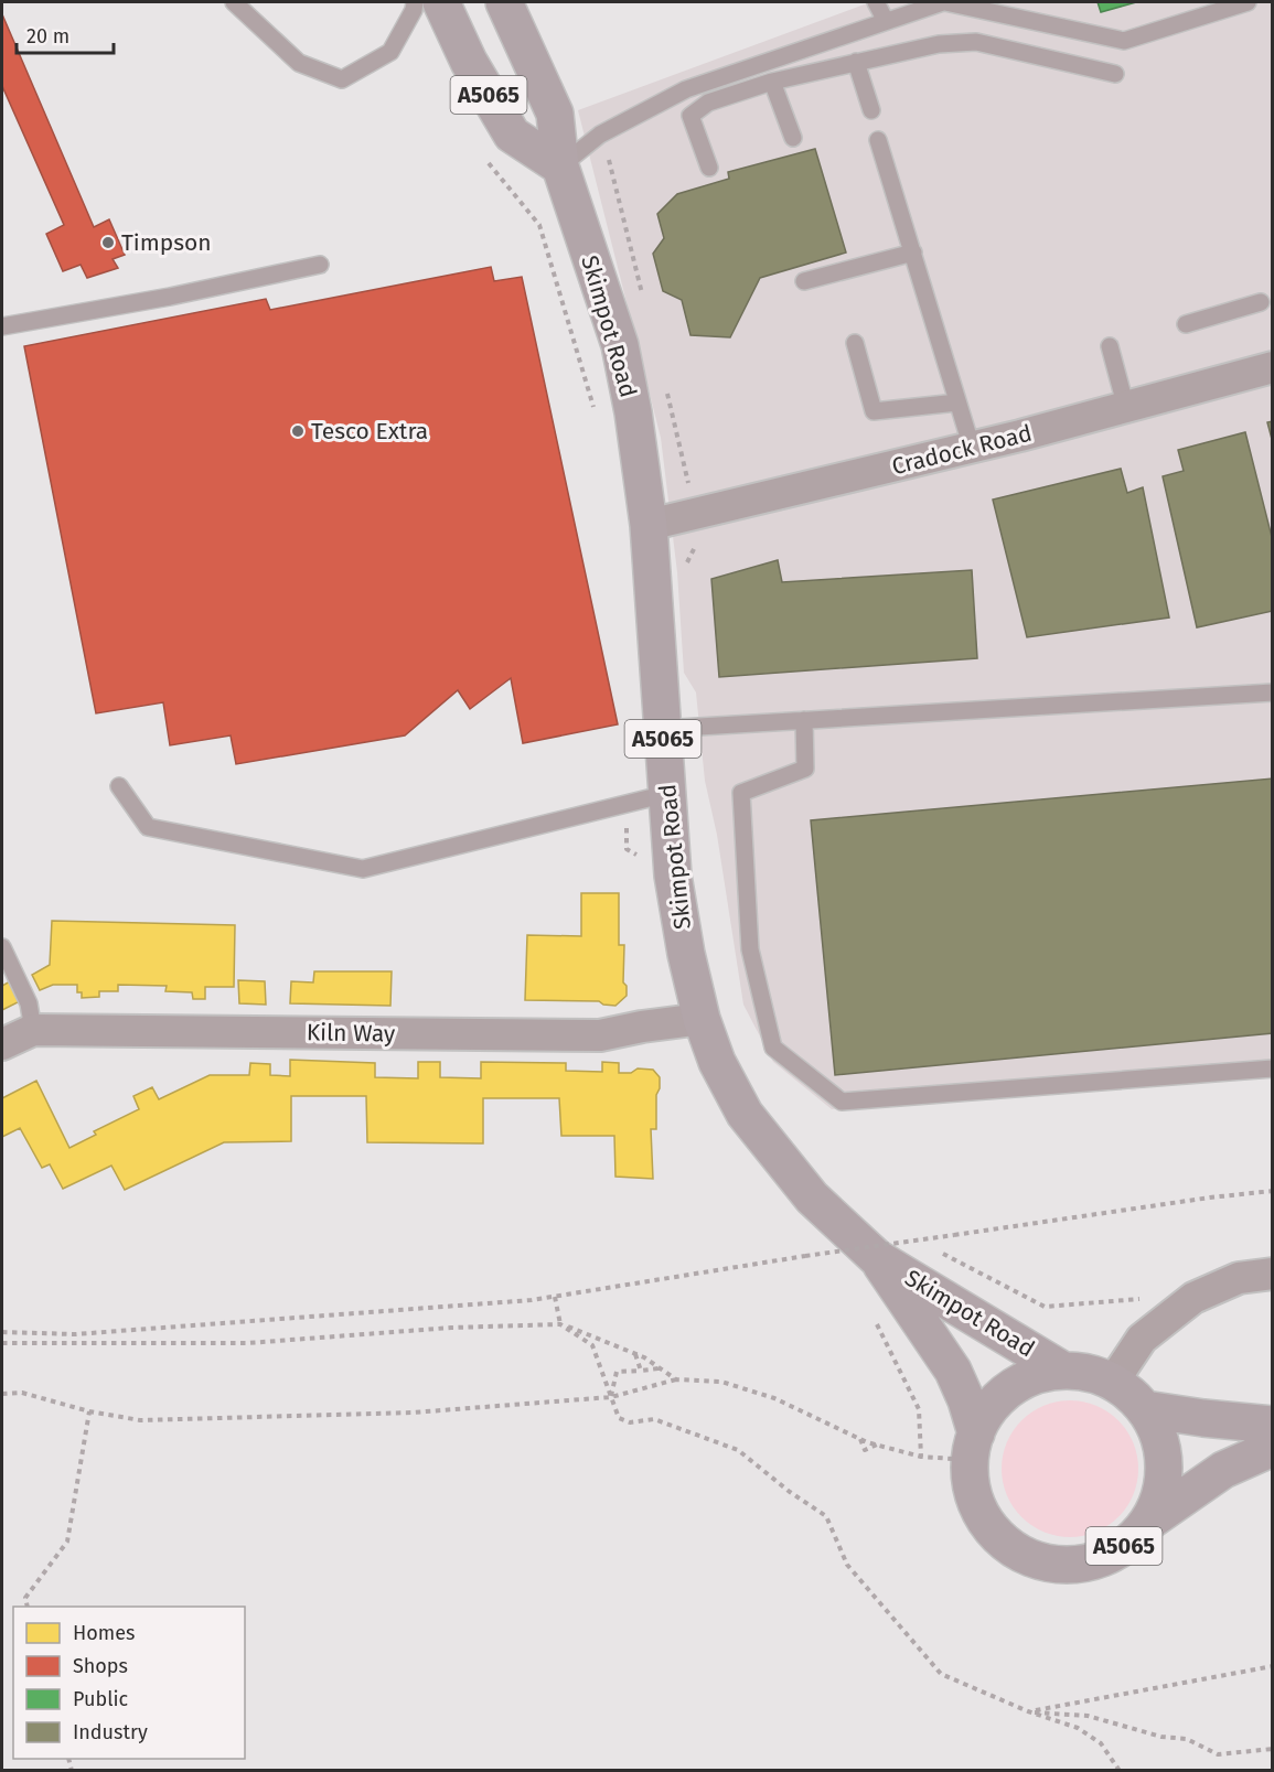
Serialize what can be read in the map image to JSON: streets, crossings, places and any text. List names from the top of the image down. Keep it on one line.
{"streets":{"main road":["A5065","Skimpot Road"],"street":["Cradock Road","Kiln Way"]},"crossings":[["A5065","Skimpot Road"],["Skimpot Road","Cradock Road"],["Skimpot Road","Kiln Way"]],"places":["Timpson","Tesco Extra"],"legend":["Homes","Shops","Public","Industry"],"scale_bar":"20 m"}
